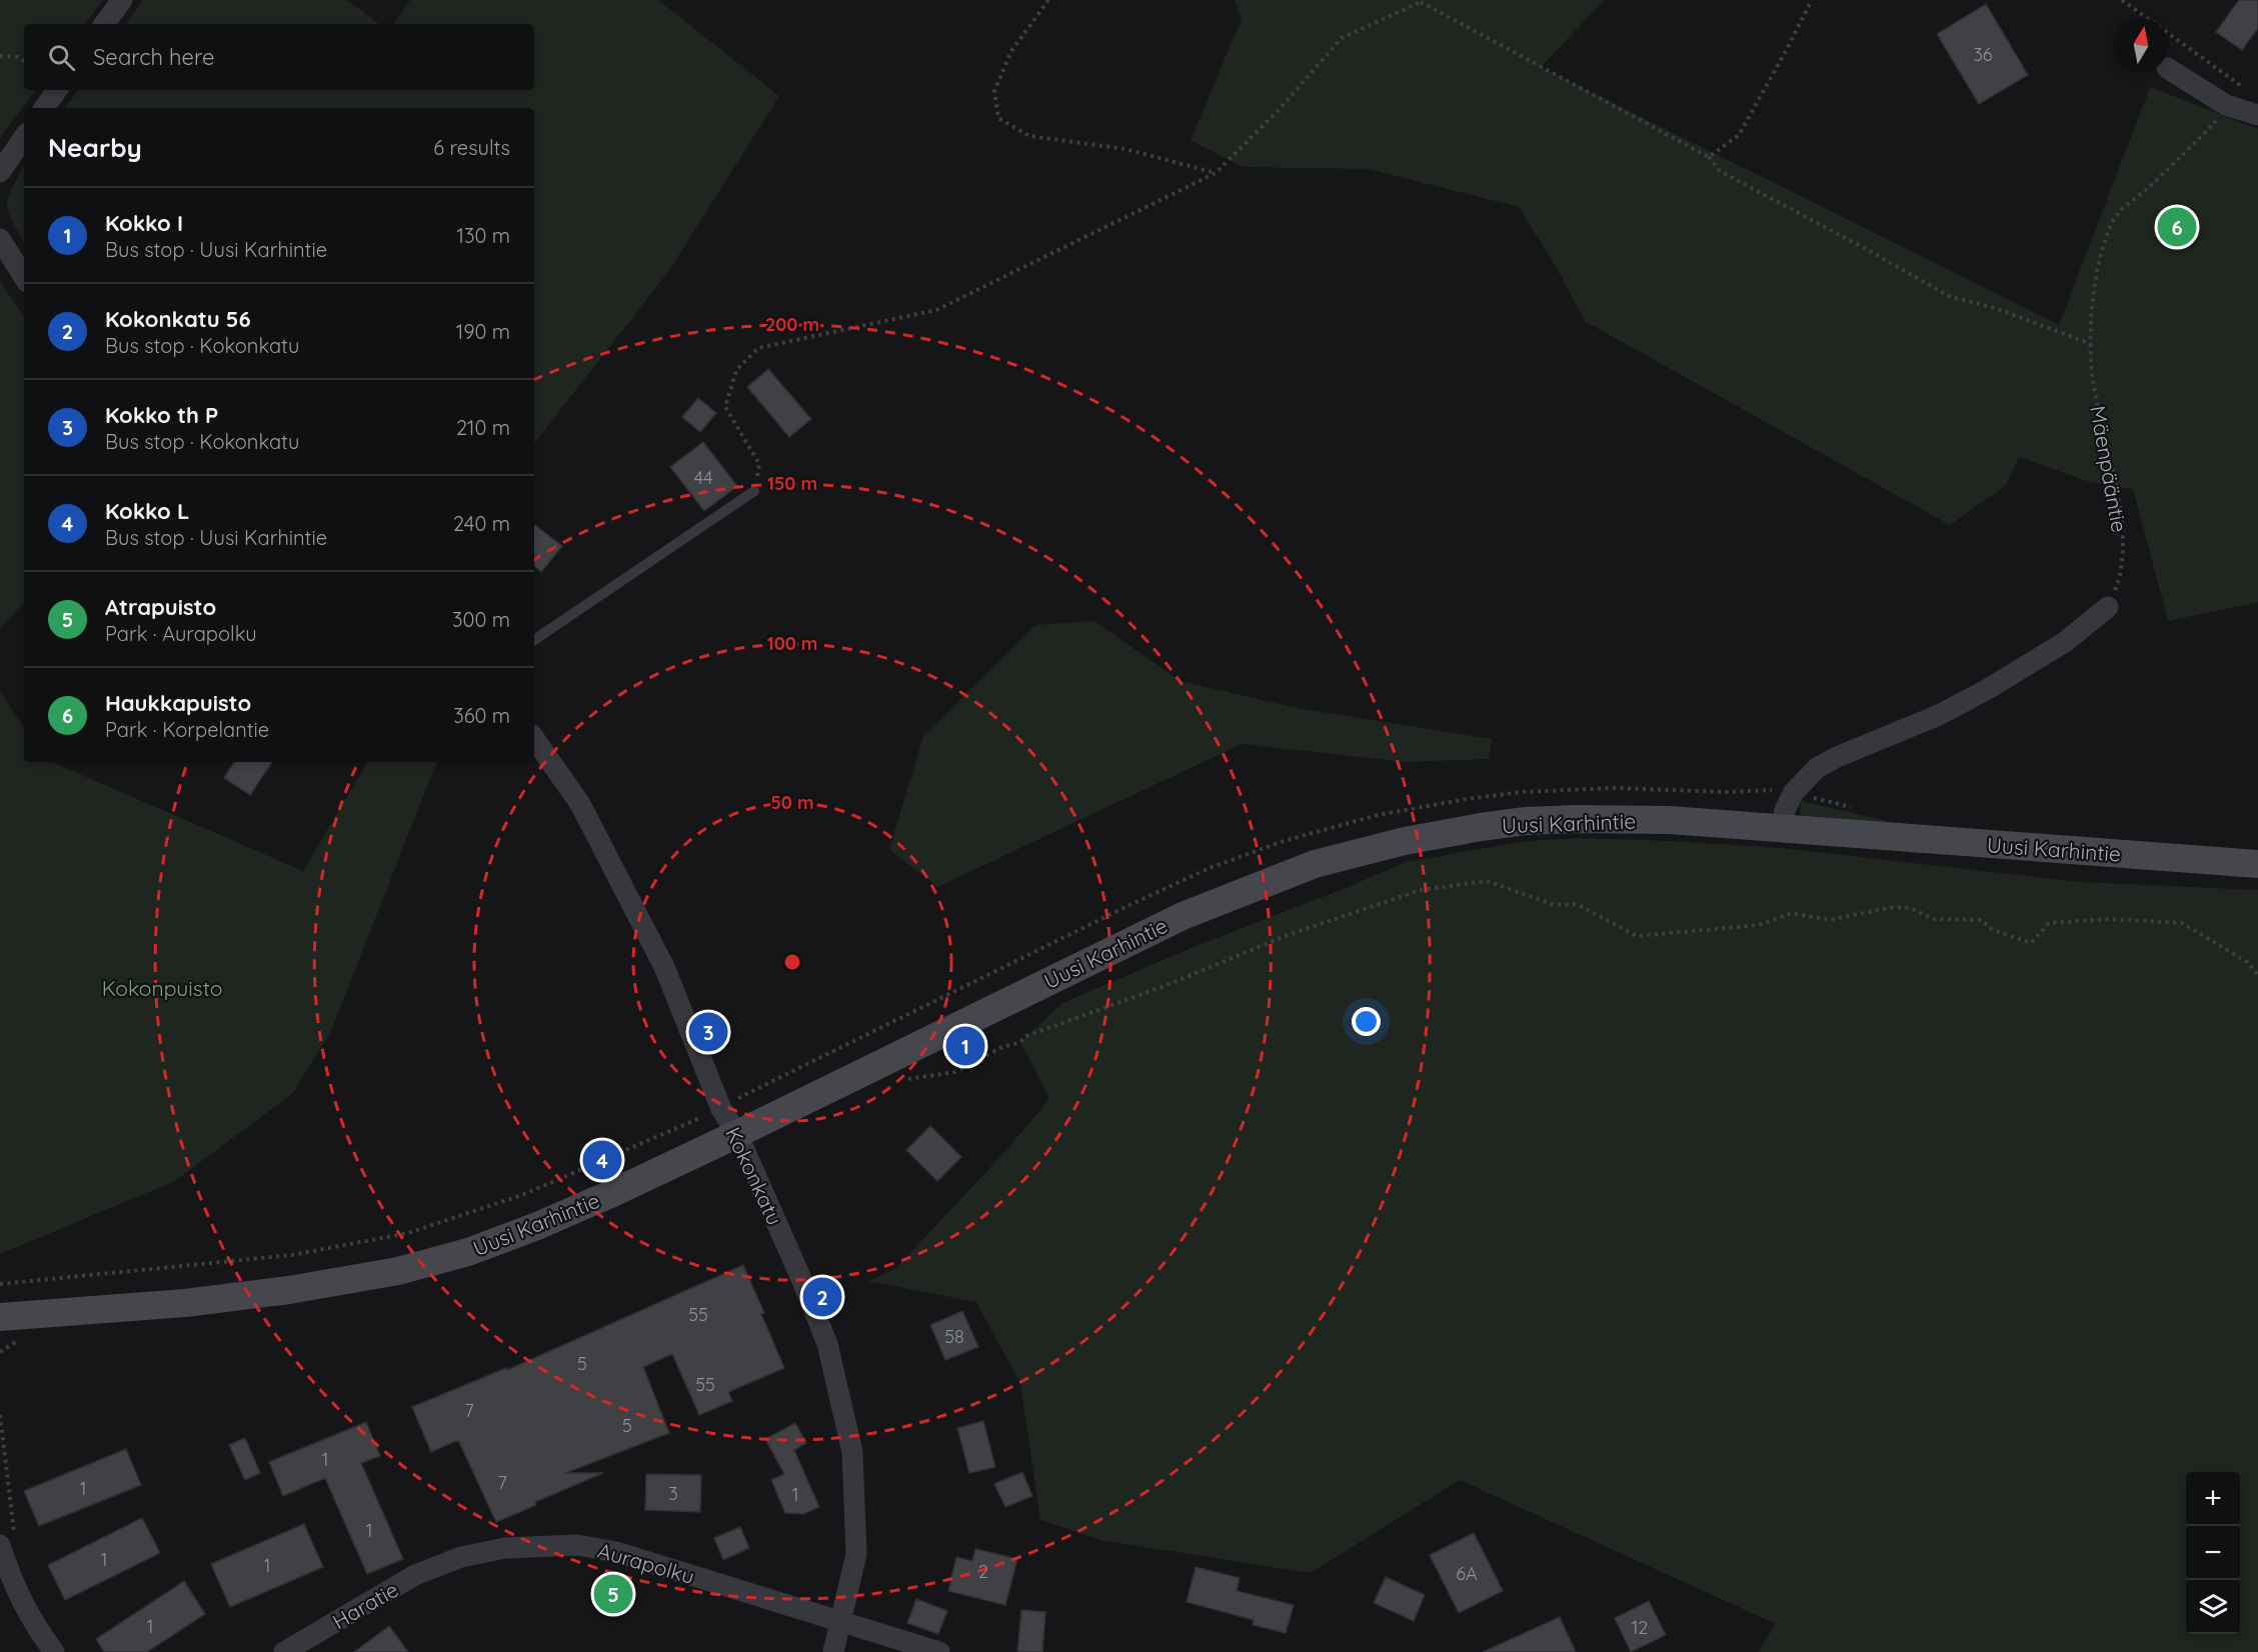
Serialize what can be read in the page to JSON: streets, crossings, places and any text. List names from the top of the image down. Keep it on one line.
{"streets":{"street":["Uusi Karhintie","Kokonkatu","Aurapolku","Haratie"],"path":["Mäenpääntie"]},"crossings":[["Uusi Karhintie","Kokonkatu"],["Kokonkatu","Aurapolku"],["Aurapolku","Haratie"]],"parks":["Kokonpuisto"],"house_numbers":["36","44","55","58","5","55","7","5","1","7","1","3","1","1","1","1","2","6A","1","12"],"north":"top","page":{"search":"Search here","heading":["Nearby","6 results"],"list":[{"mark":"1","name":"Kokko I","note":"Bus stop · Uusi Karhintie","value":"130 m"},{"mark":"2","name":"Kokonkatu 56","note":"Bus stop · Kokonkatu","value":"190 m"},{"mark":"3","name":"Kokko th P","note":"Bus stop · Kokonkatu","value":"210 m"},{"mark":"4","name":"Kokko L","note":"Bus stop · Uusi Karhintie","value":"240 m"},{"mark":"5","name":"Atrapuisto","note":"Park · Aurapolku","value":"300 m"},{"mark":"6","name":"Haukkapuisto","note":"Park · Korpelantie","value":"360 m"}],"pins":["6","3","1","4","2","5"],"map_buttons":["+","−"]},"rings":["200 m","150 m","100 m","50 m"]}
